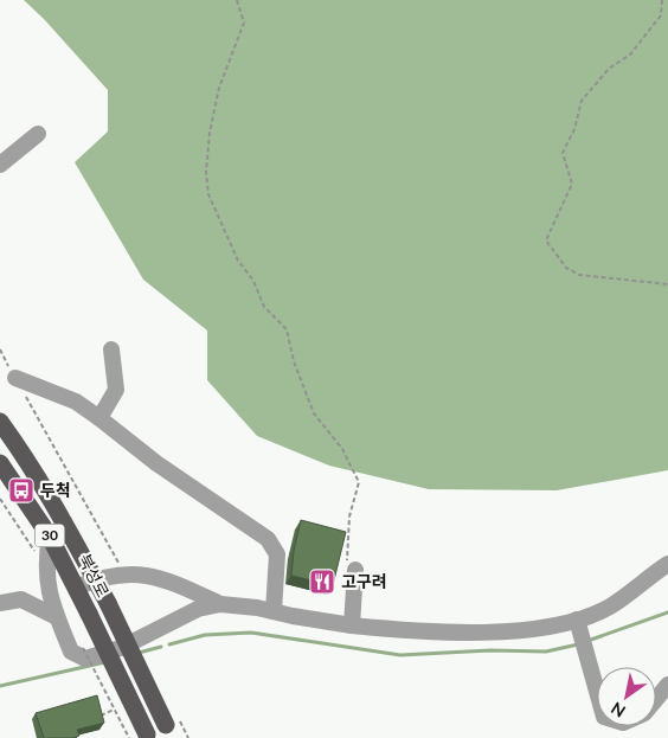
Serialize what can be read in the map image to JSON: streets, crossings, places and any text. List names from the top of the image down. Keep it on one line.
{"streets":{"main road":["30","북성로"]},"places":{"bus stop":["두척"],"restaurant":["고구려"]},"north":"bottom left"}
